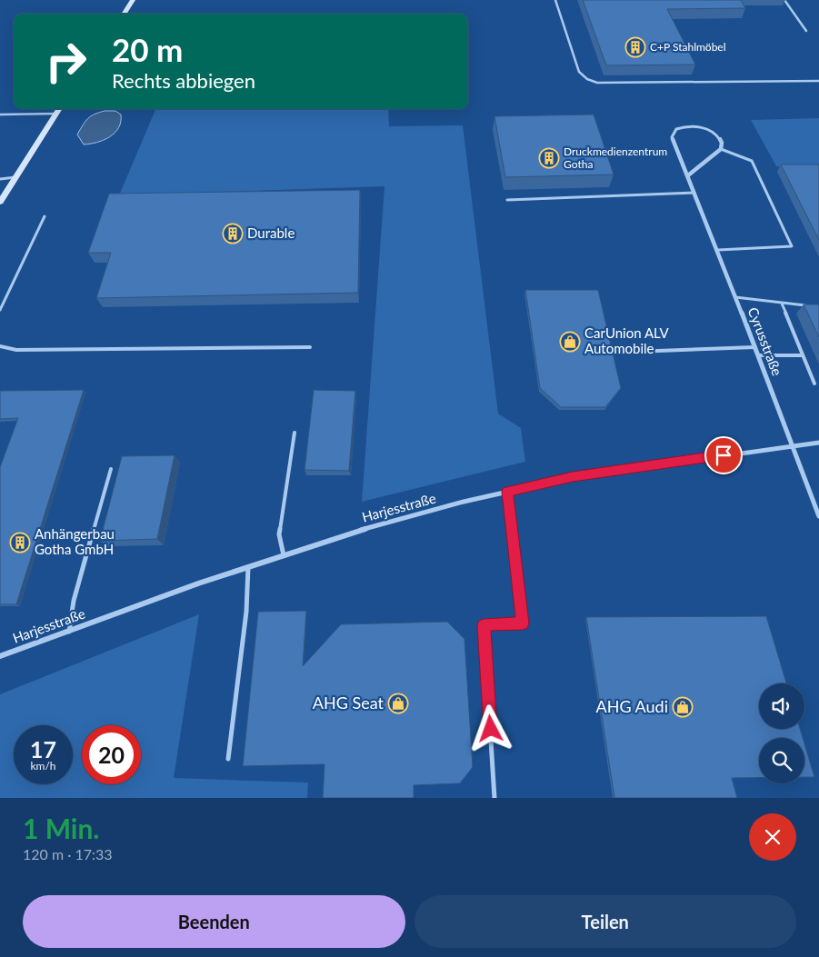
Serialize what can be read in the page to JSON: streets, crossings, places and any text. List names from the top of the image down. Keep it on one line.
{"streets":{"street":["Cyrusstraße","Harjesstraße"]},"crossings":[["Cyrusstraße","Harjesstraße"]],"places":{"building":["C+P Stahlmöbel","Druckmedienzentrum Gotha","Durable","Anhängerbau Gotha GmbH"],"shop":["CarUnion ALV Automobile","AHG Seat","AHG Audi"]},"page":{"turn":["20 m","Rechts abbiegen"],"speed":"17 km/h","limit":"20","heading":["1 Min.","120 m · 17:33"],"buttons":["Beenden","Teilen"]}}
